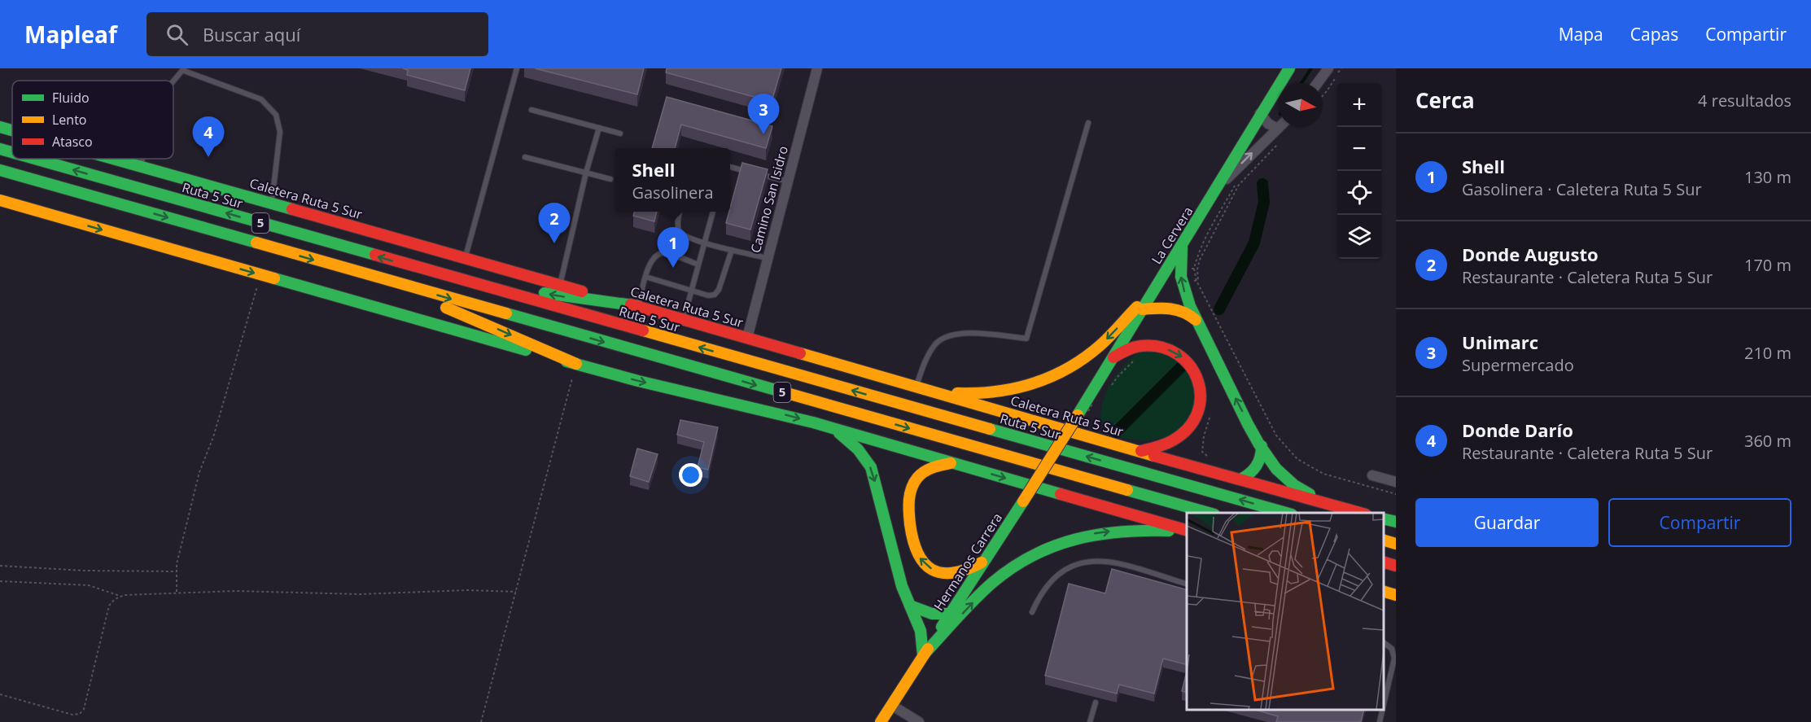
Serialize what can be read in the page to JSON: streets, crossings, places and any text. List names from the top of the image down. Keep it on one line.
{"streets":{"main road":["Ruta 5 Sur","Caletera Ruta 5 Sur","5","La Cervera","Hermanos Carrera"],"street":["Camino San Isidro"]},"crossings":[["Caletera Ruta 5 Sur","Camino San Isidro"],["La Cervera","Hermanos Carrera"]],"legend":["Fluido","Lento","Atasco"],"north":"right","page":{"header":"Mapleaf","search":"Buscar aquí","nav":["Mapa","Capas","Compartir"],"heading":["Cerca","4 resultados"],"map_buttons":["+","−"],"pins":["3","4","2","1"],"list":[{"mark":"1","name":"Shell","note":"Gasolinera · Caletera Ruta 5 Sur","value":"130 m"},{"mark":"2","name":"Donde Augusto","note":"Restaurante · Caletera Ruta 5 Sur","value":"170 m"},{"mark":"3","name":"Unimarc","note":"Supermercado","value":"210 m"},{"mark":"4","name":"Donde Darío","note":"Restaurante · Caletera Ruta 5 Sur","value":"360 m"}],"popup":["Shell","Gasolinera"],"buttons":["Guardar","Compartir"]}}
